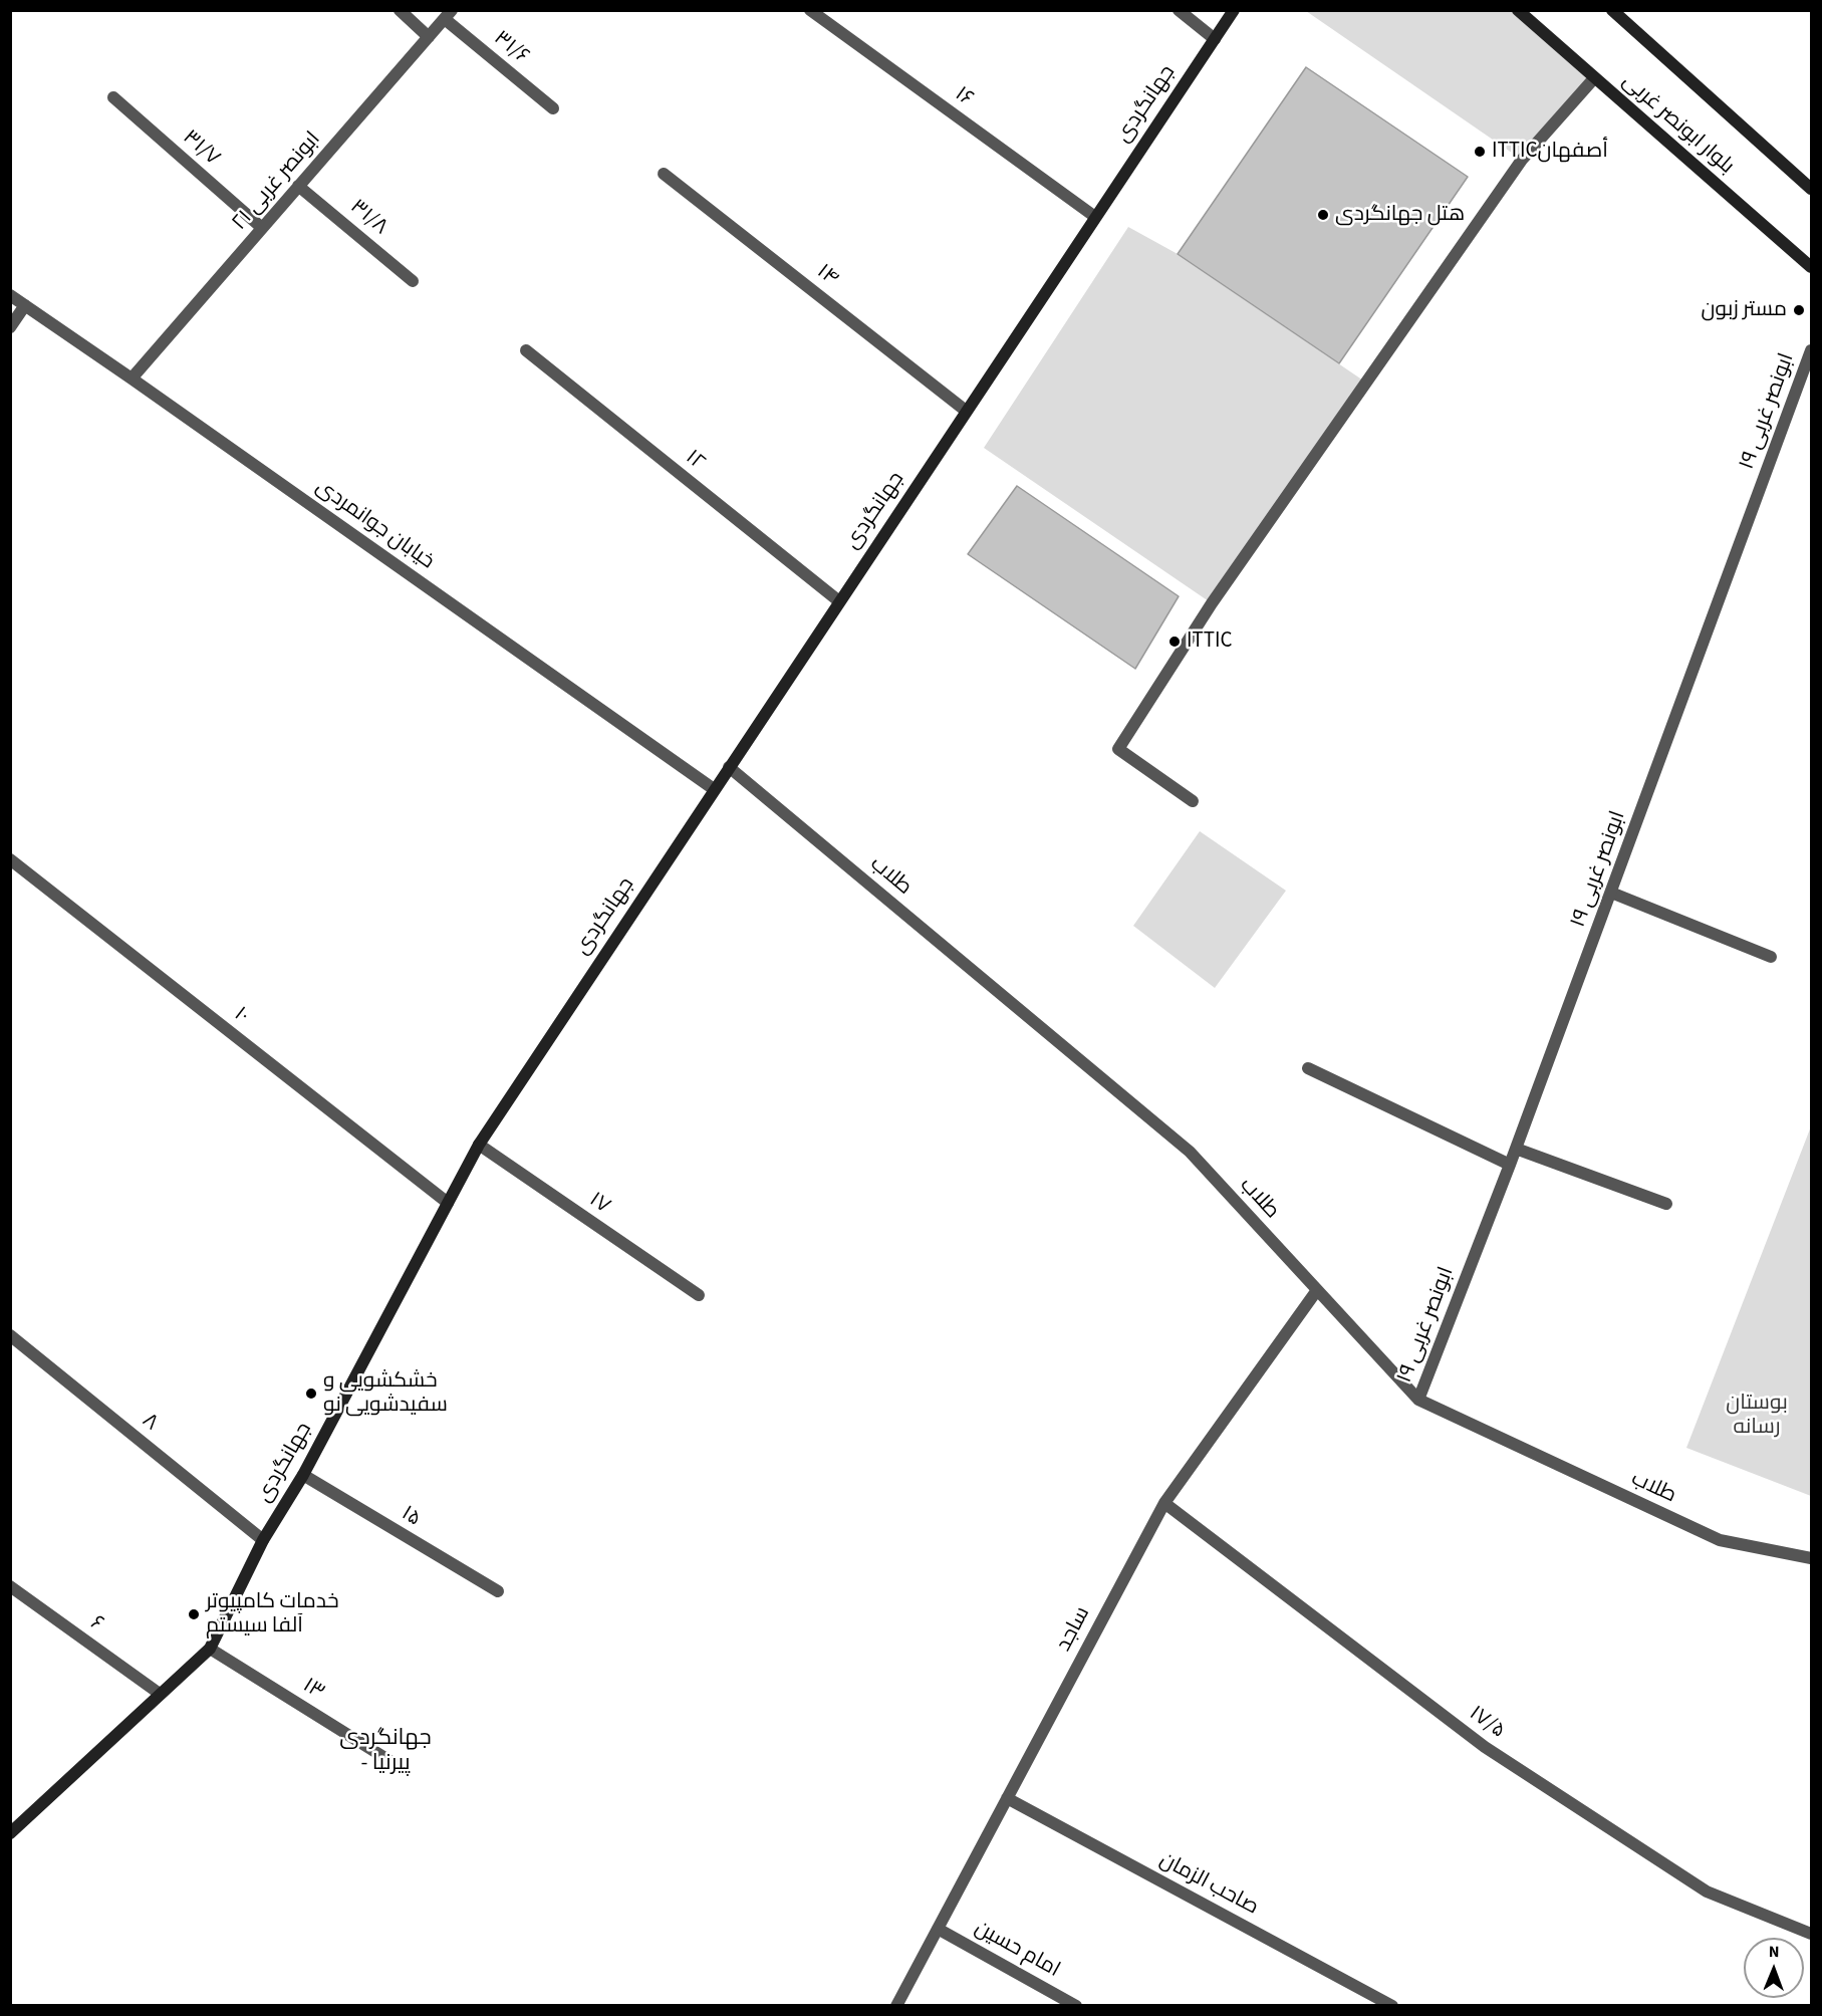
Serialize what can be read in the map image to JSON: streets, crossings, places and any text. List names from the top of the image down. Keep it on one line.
{"streets":{"street":["۳۱/۶","۱۶","جهانگردی","بلوار ابونصر غربی","۳۱/۷","ابونصر غربی ۲۱","۳۱/۸","۱۴","ابونصر غربی ۱۹","۱۲","خیابان جوانمردی","طلاب","۱۰","۱۷","۸","۱۵","۶","ساجد","۱۳","۱۷/۵","صاحب الزمان","امام حسین"]},"crossings":[["۳۱/۶","ابونصر غربی ۲۱"],["۱۶","جهانگردی"],["جهانگردی","۱۴"],["جهانگردی","۱۲"],["جهانگردی","خیابان جوانمردی"],["جهانگردی","طلاب"],["جهانگردی","۱۰"],["جهانگردی","۱۷"],["جهانگردی","۸"],["جهانگردی","۱۵"],["جهانگردی","۶"],["جهانگردی","۱۳"],["۳۱/۷","ابونصر غربی ۲۱"],["ابونصر غربی ۲۱","۳۱/۸"],["ابونصر غربی ۲۱","خیابان جوانمردی"],["ابونصر غربی ۱۹","طلاب"],["طلاب","ساجد"],["ساجد","۱۷/۵"],["ساجد","صاحب الزمان"],["ساجد","امام حسین"]],"districts":["جهانگردی - پیرنیا"],"parks":["بوستان رسانه"],"places":["ITTICأصفهان","هتل جهانگردی","مستر زبون","ITTIC","خشکشویی و سفیدشویی نو","خدمات کامپیوتر آلفا سیستم"],"north":"top"}
